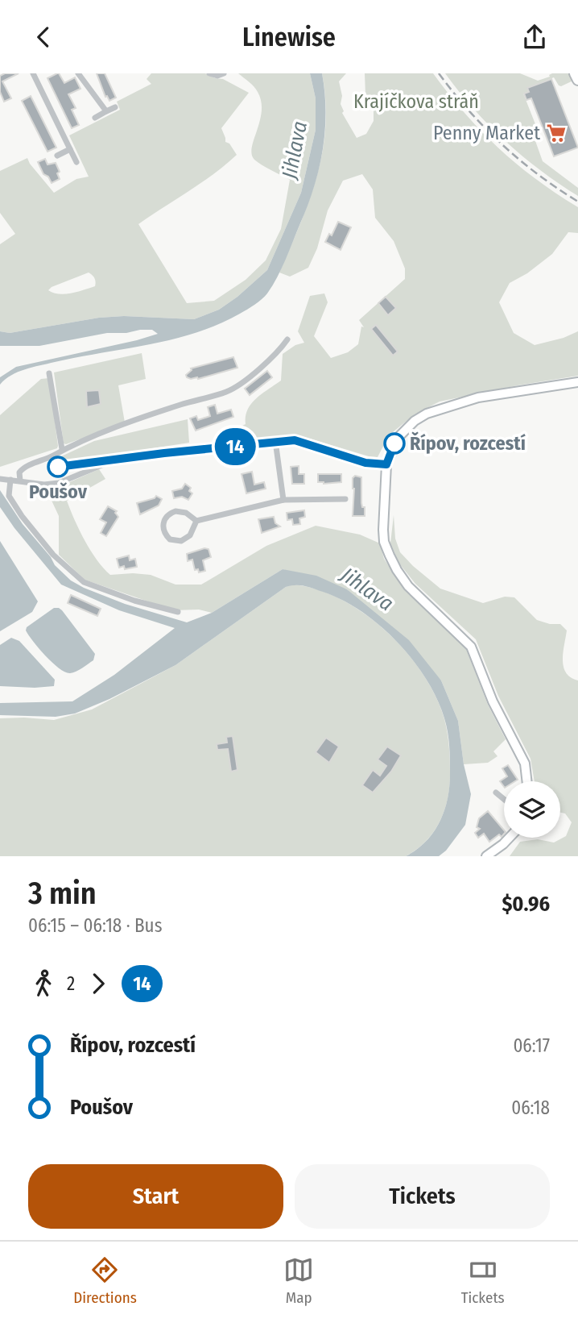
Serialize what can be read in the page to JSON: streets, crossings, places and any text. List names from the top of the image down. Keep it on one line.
{"water":["Jihlava"],"parks":["Krajíčkova stráň"],"places":{"supermarket":["Penny Market"],"other":["Řípov, rozcestí","Poušov"]},"lines":["bus line 14"],"page":{"header":"Linewise","on_map":"14","heading":["3 min","06:15 – 06:18 · Bus","$0.96"],"legs":["2","14"],"list":[{"name":"Řípov, rozcestí","value":"06:17"},{"name":"Poušov","value":"06:18"}],"buttons":["Start","Tickets"],"tabs":["Directions","Map","Tickets"]}}
